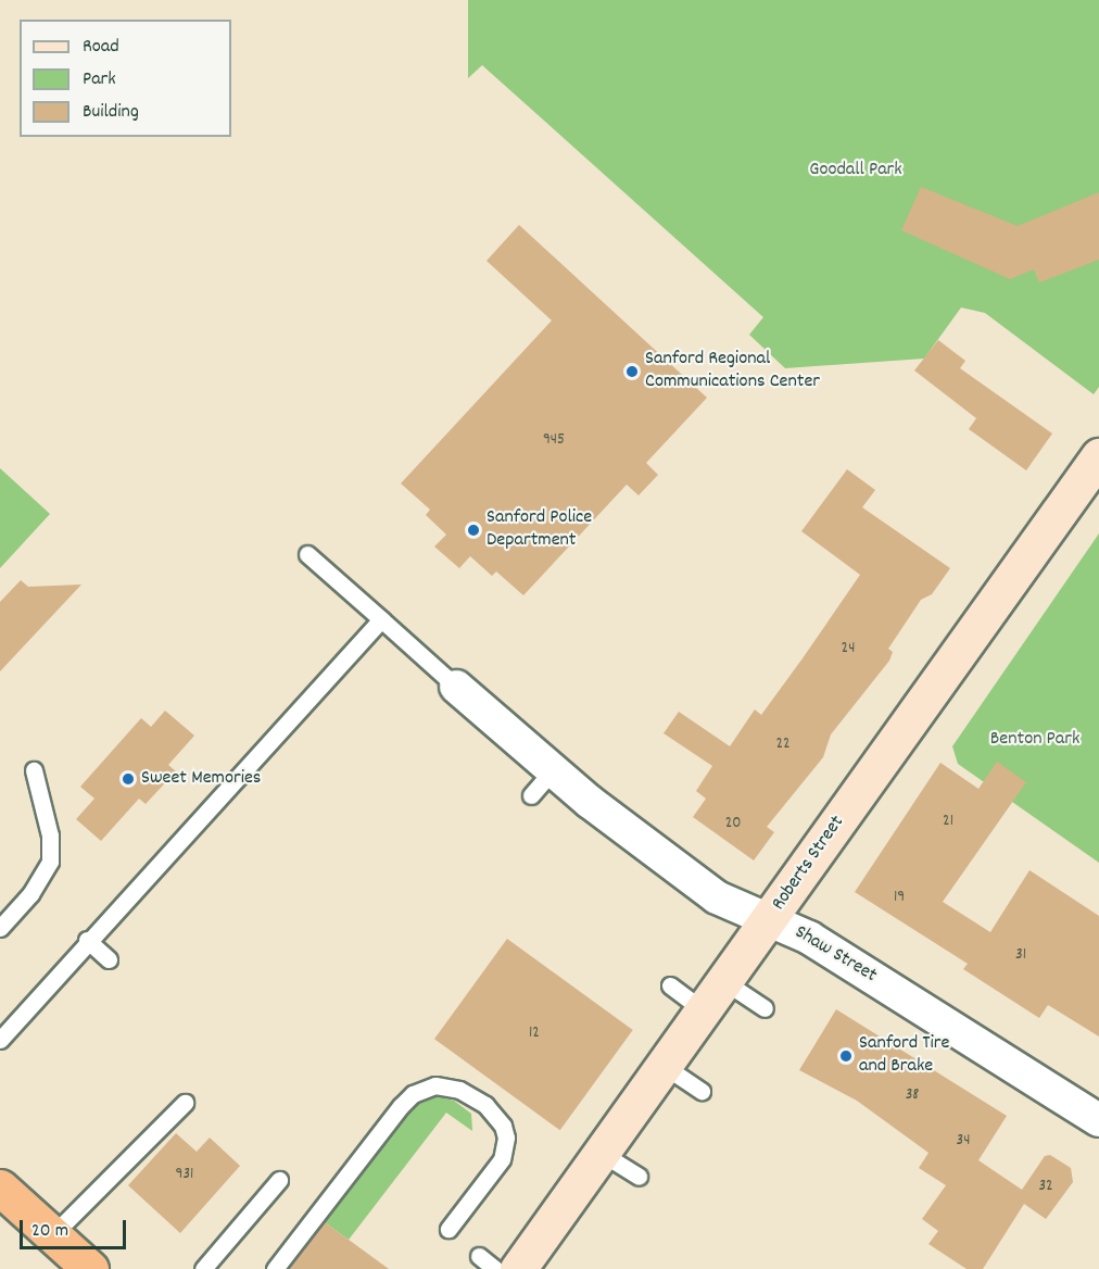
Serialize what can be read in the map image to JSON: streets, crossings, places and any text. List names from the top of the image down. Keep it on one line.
{"streets":{"street":["Roberts Street","Shaw Street"]},"crossings":[["Roberts Street","Shaw Street"]],"parks":["Goodall Park","Benton Park"],"places":["Sanford Regional Communications Center","Sanford Police Department","Sweet Memories","Sanford Tire and Brake"],"house_numbers":["945","24","22","21","20","19","31","12","38","34","931","32"],"legend":["Road","Park","Building"],"scale_bar":"20 m"}
